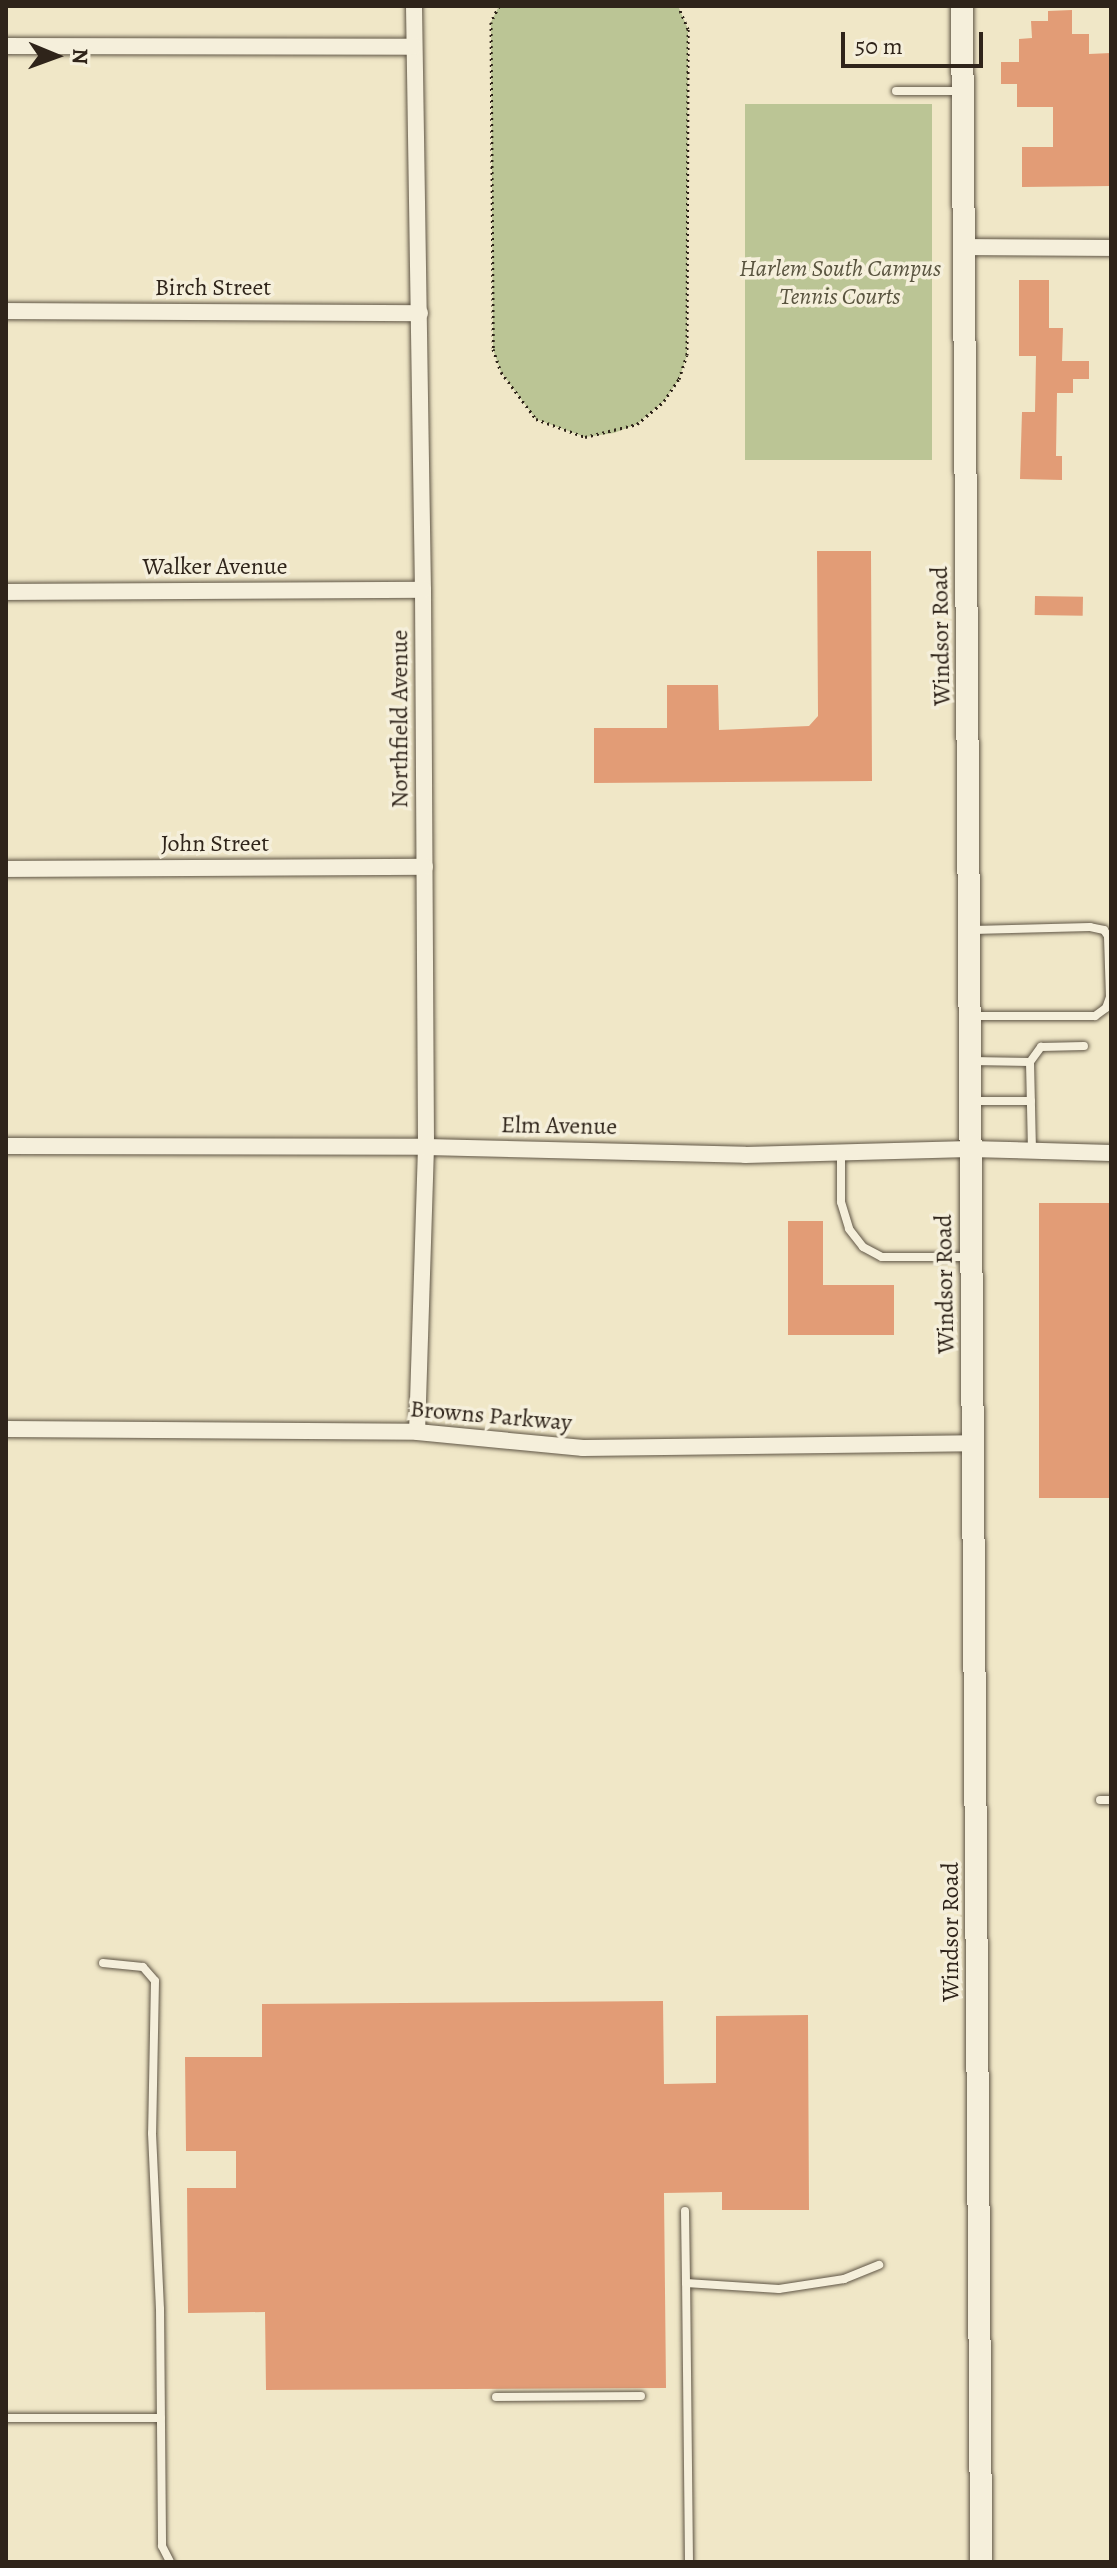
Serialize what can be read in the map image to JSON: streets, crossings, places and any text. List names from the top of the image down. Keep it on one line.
{"streets":{"street":["Birch Street","Walker Avenue","Windsor Road","Northfield Avenue","John Street","Elm Avenue","Browns Parkway"]},"crossings":[["Birch Street","Northfield Avenue"],["Walker Avenue","Northfield Avenue"],["Windsor Road","Elm Avenue"],["Windsor Road","Browns Parkway"],["Northfield Avenue","John Street"],["Northfield Avenue","Elm Avenue"],["Northfield Avenue","Browns Parkway"]],"parks":["Harlem South Campus Tennis Courts"],"scale_bar":"50 m","north":"right"}
